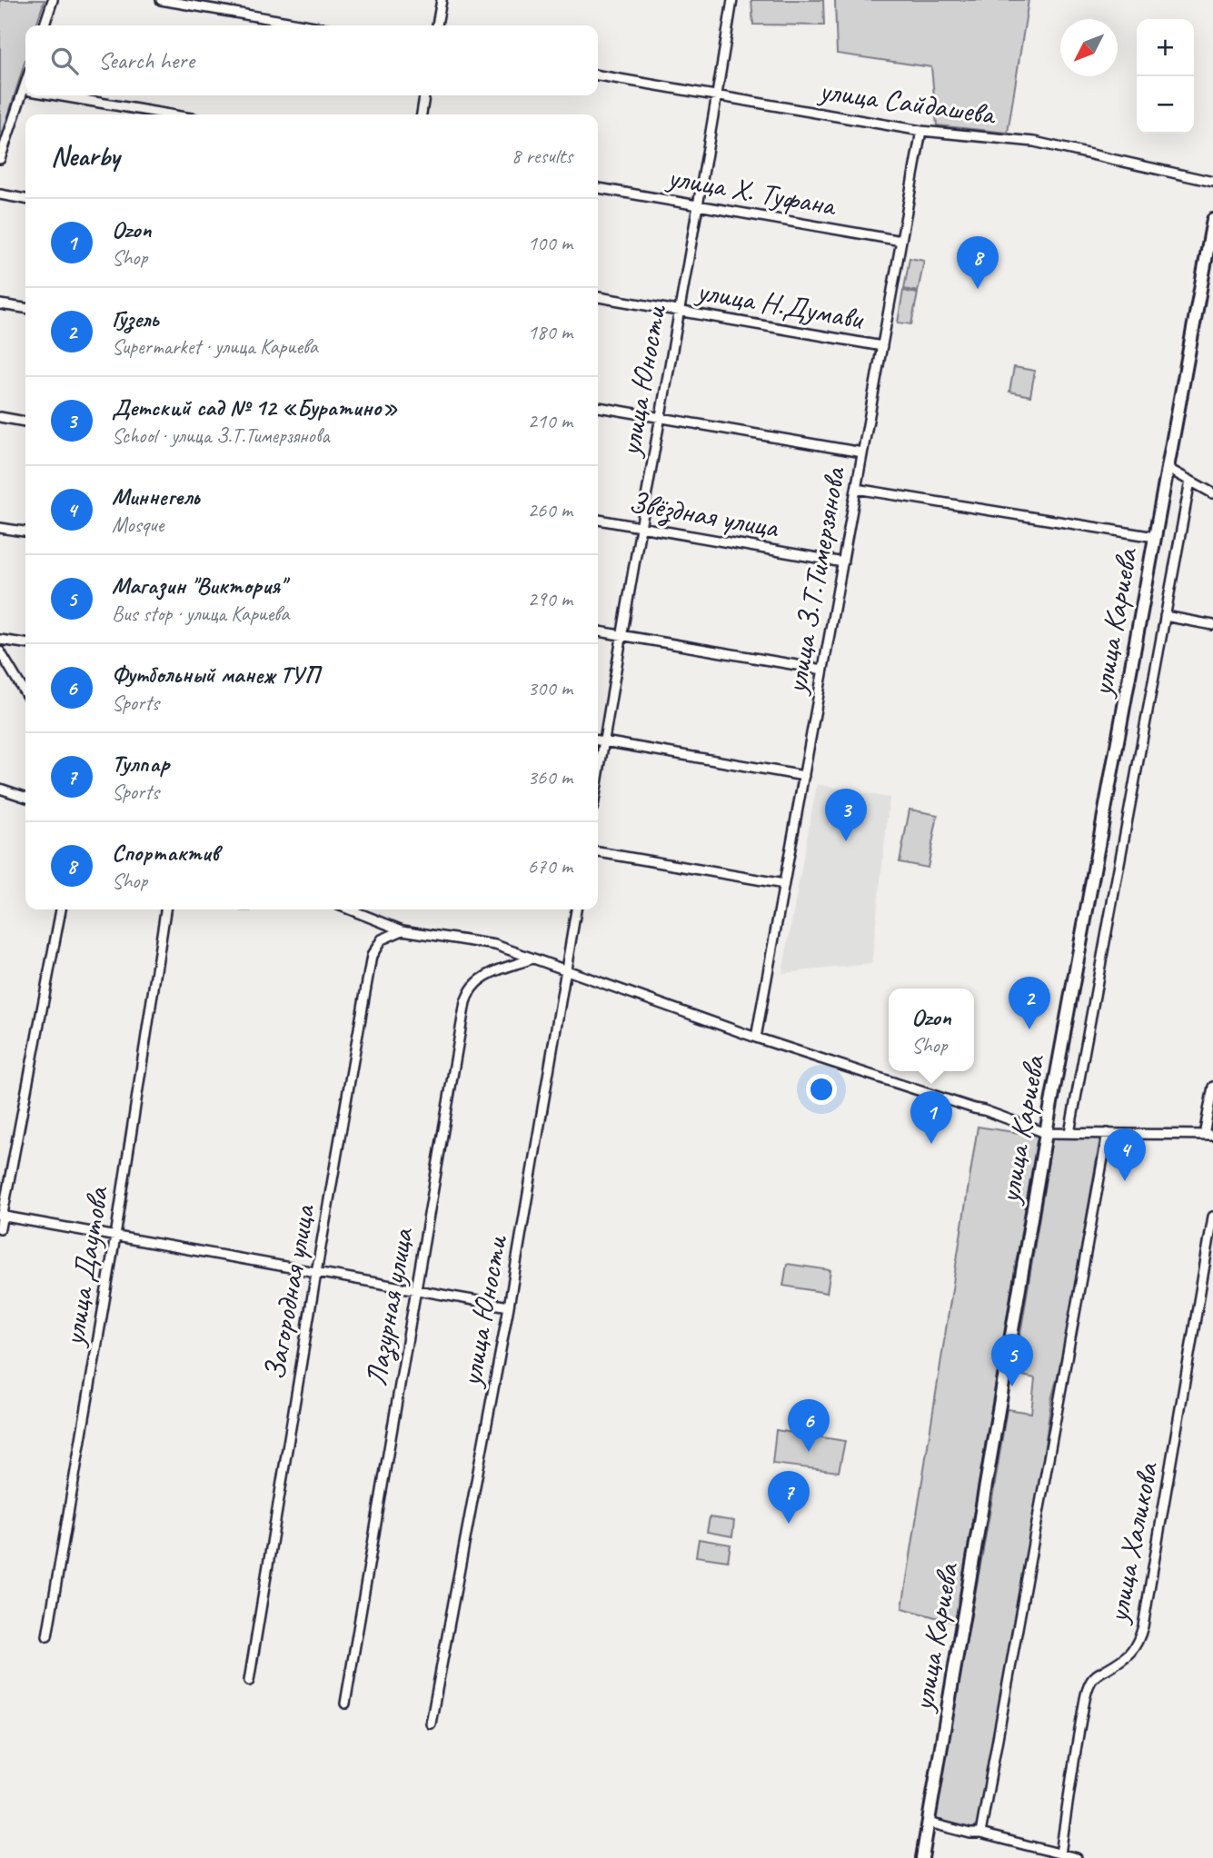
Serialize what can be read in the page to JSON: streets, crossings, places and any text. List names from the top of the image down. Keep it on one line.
{"streets":{"main road":["улица Кариева"],"street":["улица Сайдашева","улица Х. Туфана","улица Н.Думави","улица Юности","Звёздная улица","улица З.Т.Тимерзянова","улица Даутова","Загородная улица","Лазурная улица","улица Халикова"]},"crossings":[["улица Сайдашева","улица Юности"],["улица Сайдашева","улица З.Т.Тимерзянова"],["улица Х. Туфана","улица Юности"],["улица Х. Туфана","улица З.Т.Тимерзянова"],["улица Н.Думави","улица Юности"],["улица Н.Думави","улица З.Т.Тимерзянова"],["улица Юности","Звёздная улица"],["Звёздная улица","улица З.Т.Тимерзянова"]],"north":"bottom left","page":{"map_buttons":["+","−"],"search":"Search here","heading":["Nearby","8 results"],"list":[{"mark":"1","name":"Ozon","note":"Shop","value":"100 m"},{"mark":"2","name":"Гузель","note":"Supermarket · улица Кариева","value":"180 m"},{"mark":"3","name":"Детский сад № 12 «Буратино»","note":"School · улица З.Т.Тимерзянова","value":"210 m"},{"mark":"4","name":"Миннегель","note":"Mosque","value":"260 m"},{"mark":"5","name":"Магазин \"Виктория\"","note":"Bus stop · улица Кариева","value":"290 m"},{"mark":"6","name":"Футбольный манеж ТУП","note":"Sports","value":"300 m"},{"mark":"7","name":"Тулпар","note":"Sports","value":"360 m"},{"mark":"8","name":"Спортактив","note":"Shop","value":"670 m"}],"pins":["8","3","2","1","4","5","6","7"],"popup":["Ozon","Shop"]}}
